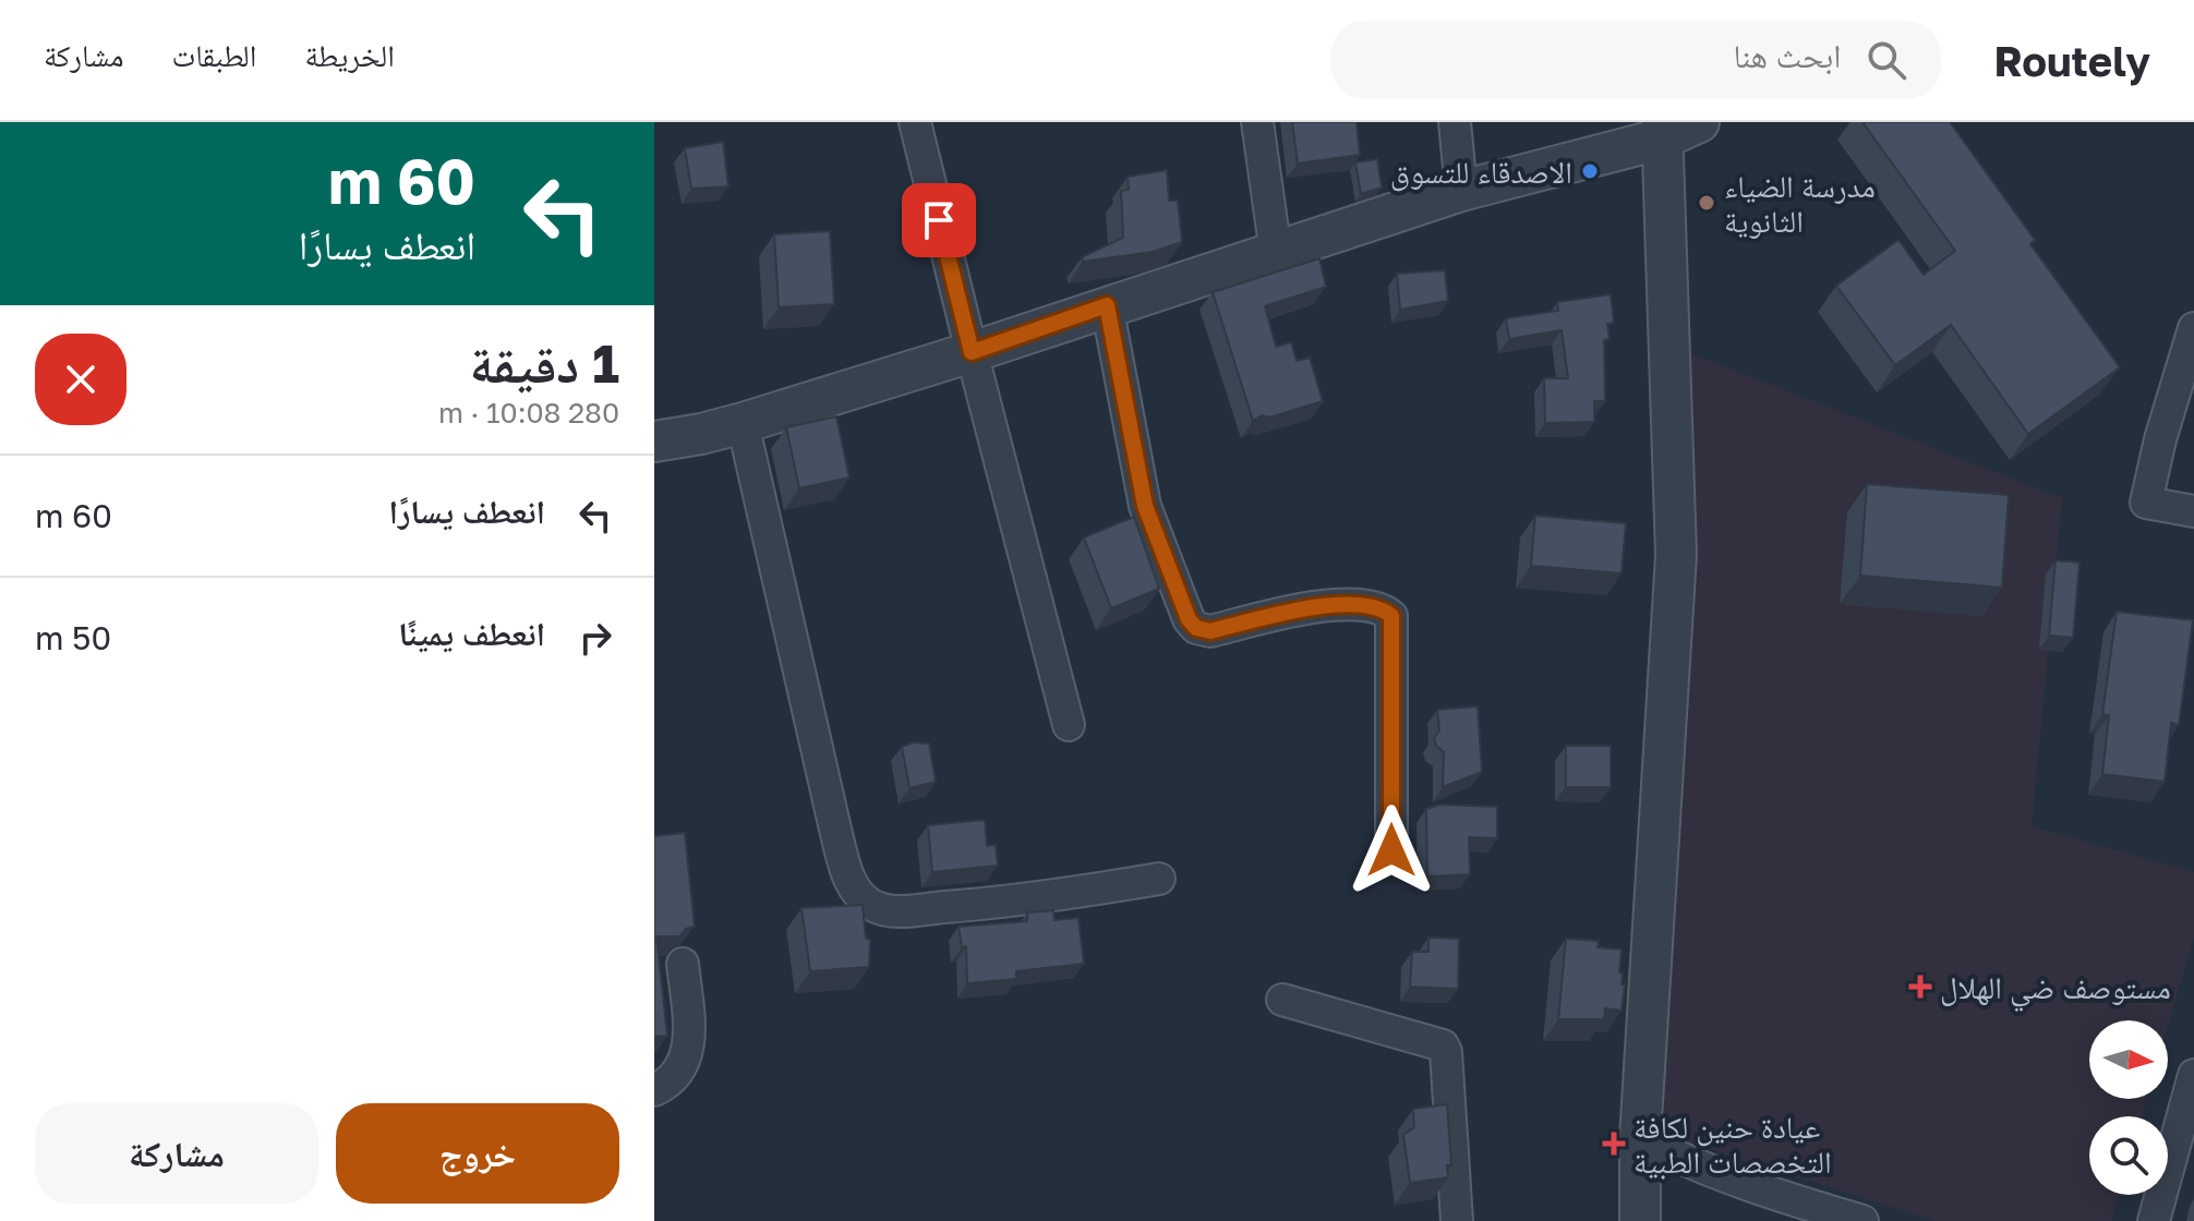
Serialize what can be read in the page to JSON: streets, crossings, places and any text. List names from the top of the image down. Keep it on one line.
{"places":{"other":["الاصدقاء للتسوق","مدرسة الضياء الثانوية"],"health":["مستوصف ضي الهلال","عيادة حنين لكافة التخصصات الطبية"]},"north":"right","page":{"header":"Routely","search":"ابحث هنا","nav":["الخريطة","الطبقات","مشاركة"],"turn":["60 m","انعطف يسارًا"],"heading":["1 دقيقة","280 m · 10:08"],"list":[{"name":"انعطف يسارًا","value":"60 m"},{"name":"انعطف يمينًا","value":"50 m"}],"buttons":["خروج","مشاركة"]}}
